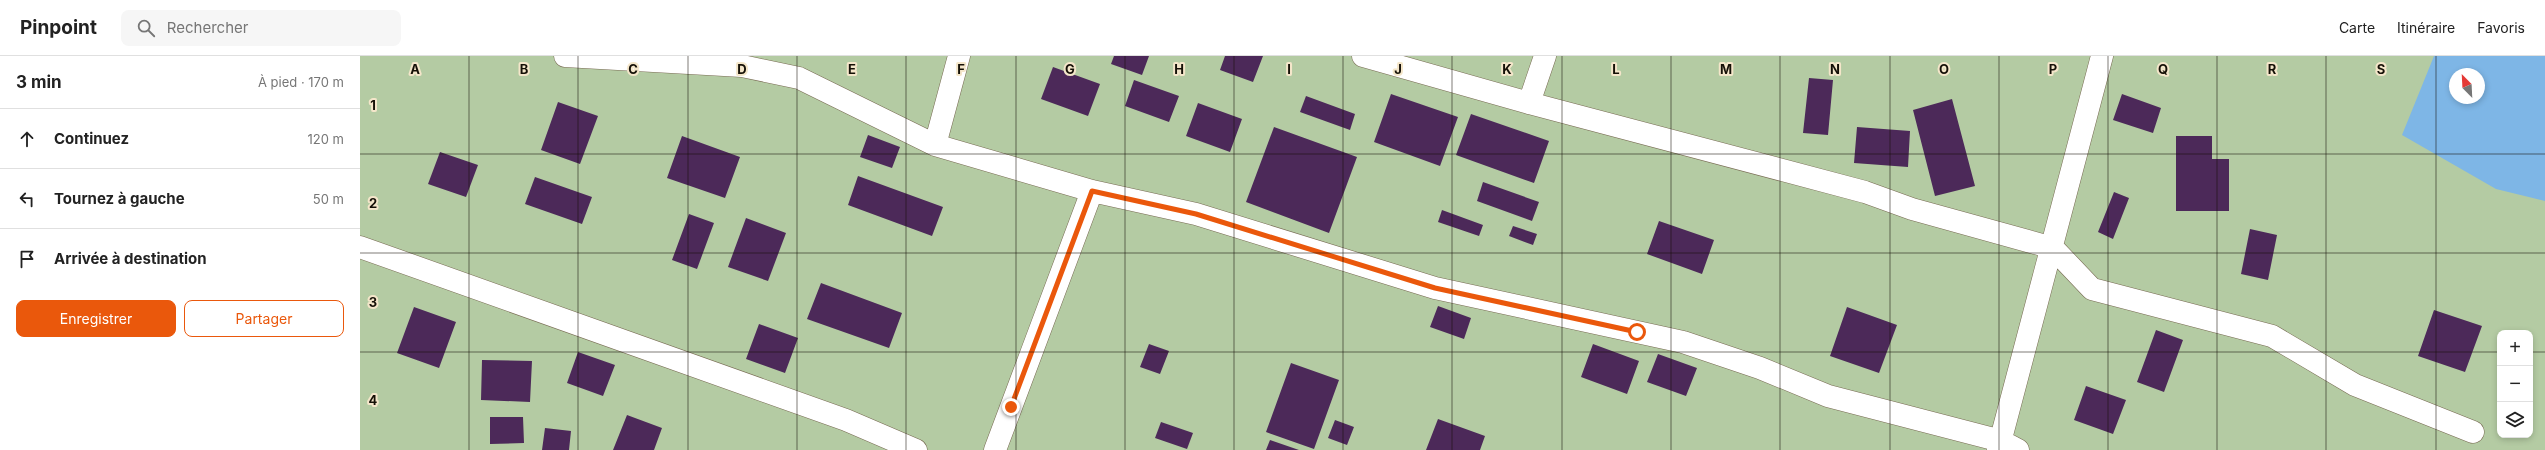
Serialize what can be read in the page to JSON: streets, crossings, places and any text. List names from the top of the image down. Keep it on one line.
{"north":"top left","page":{"header":"Pinpoint","search":"Rechercher","nav":["Carte","Itinéraire","Favoris"],"heading":["3 min","À pied · 170 m"],"list":[["Continuez","120 m"],["Tournez à gauche","50 m"],"Arrivée à destination"],"buttons":["Enregistrer","Partager"],"map_buttons":["+","−"]},"grid":{"columns":["A","B","C","D","E","F","G","H","I","J","K","L","M","N","O","P","Q","R","S"],"rows":["1","2","3","4"]}}
